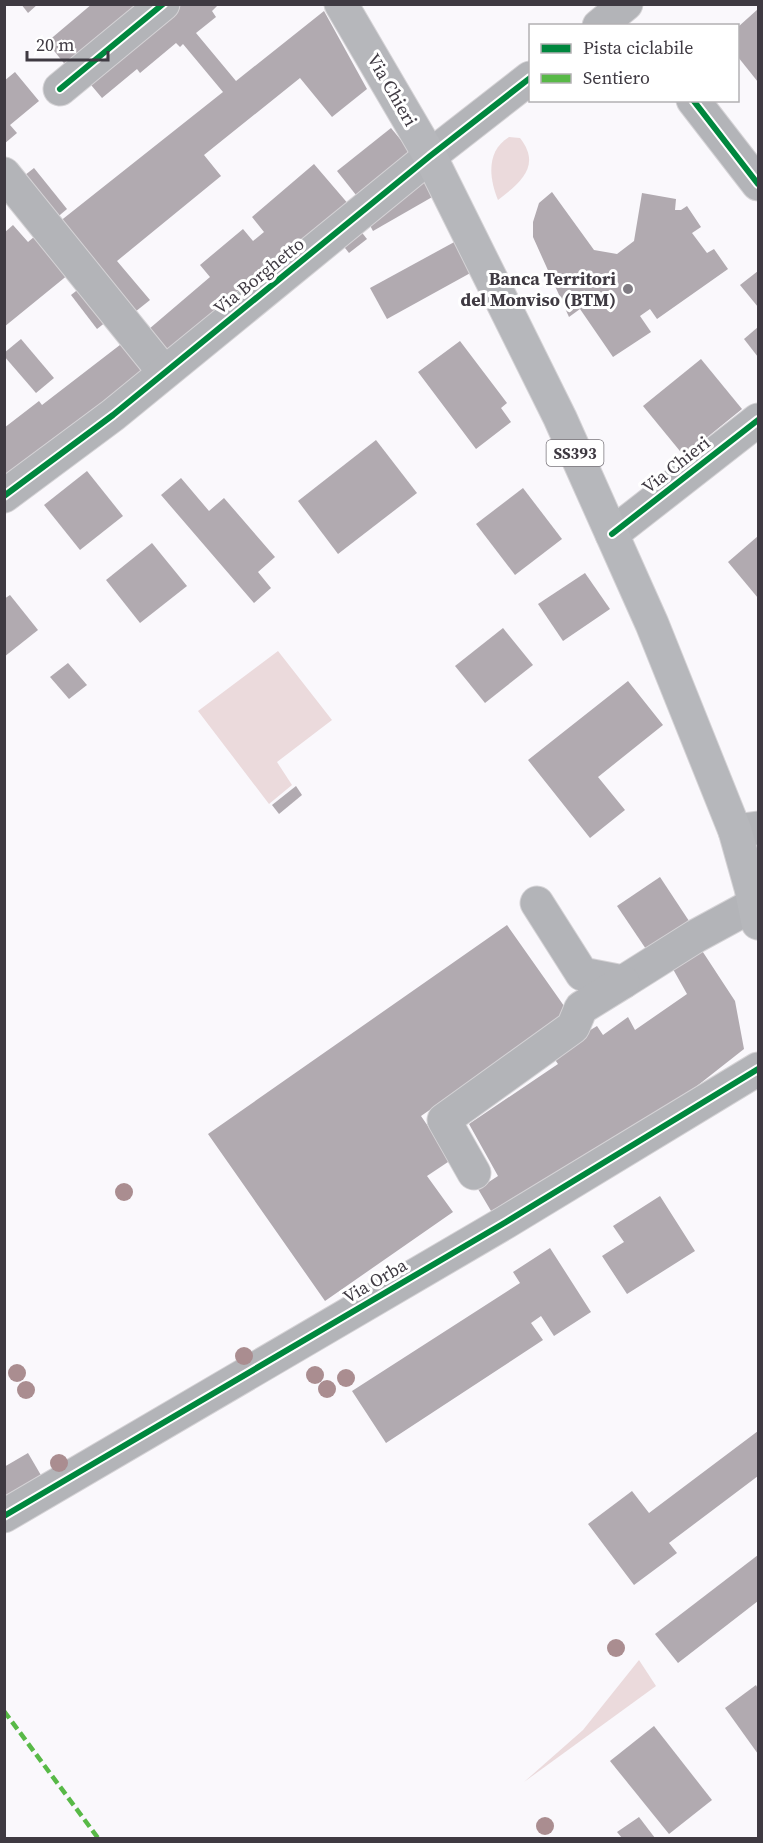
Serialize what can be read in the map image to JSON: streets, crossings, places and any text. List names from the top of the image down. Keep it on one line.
{"streets":{"main road":["Via Chieri","SS393"],"street":["Via Borghetto","Via Orba"]},"crossings":[["Via Chieri","Via Borghetto"]],"places":["Banca Territori del Monviso (BTM)"],"legend":["Pista ciclabile","Sentiero"],"scale_bar":"20 m"}
